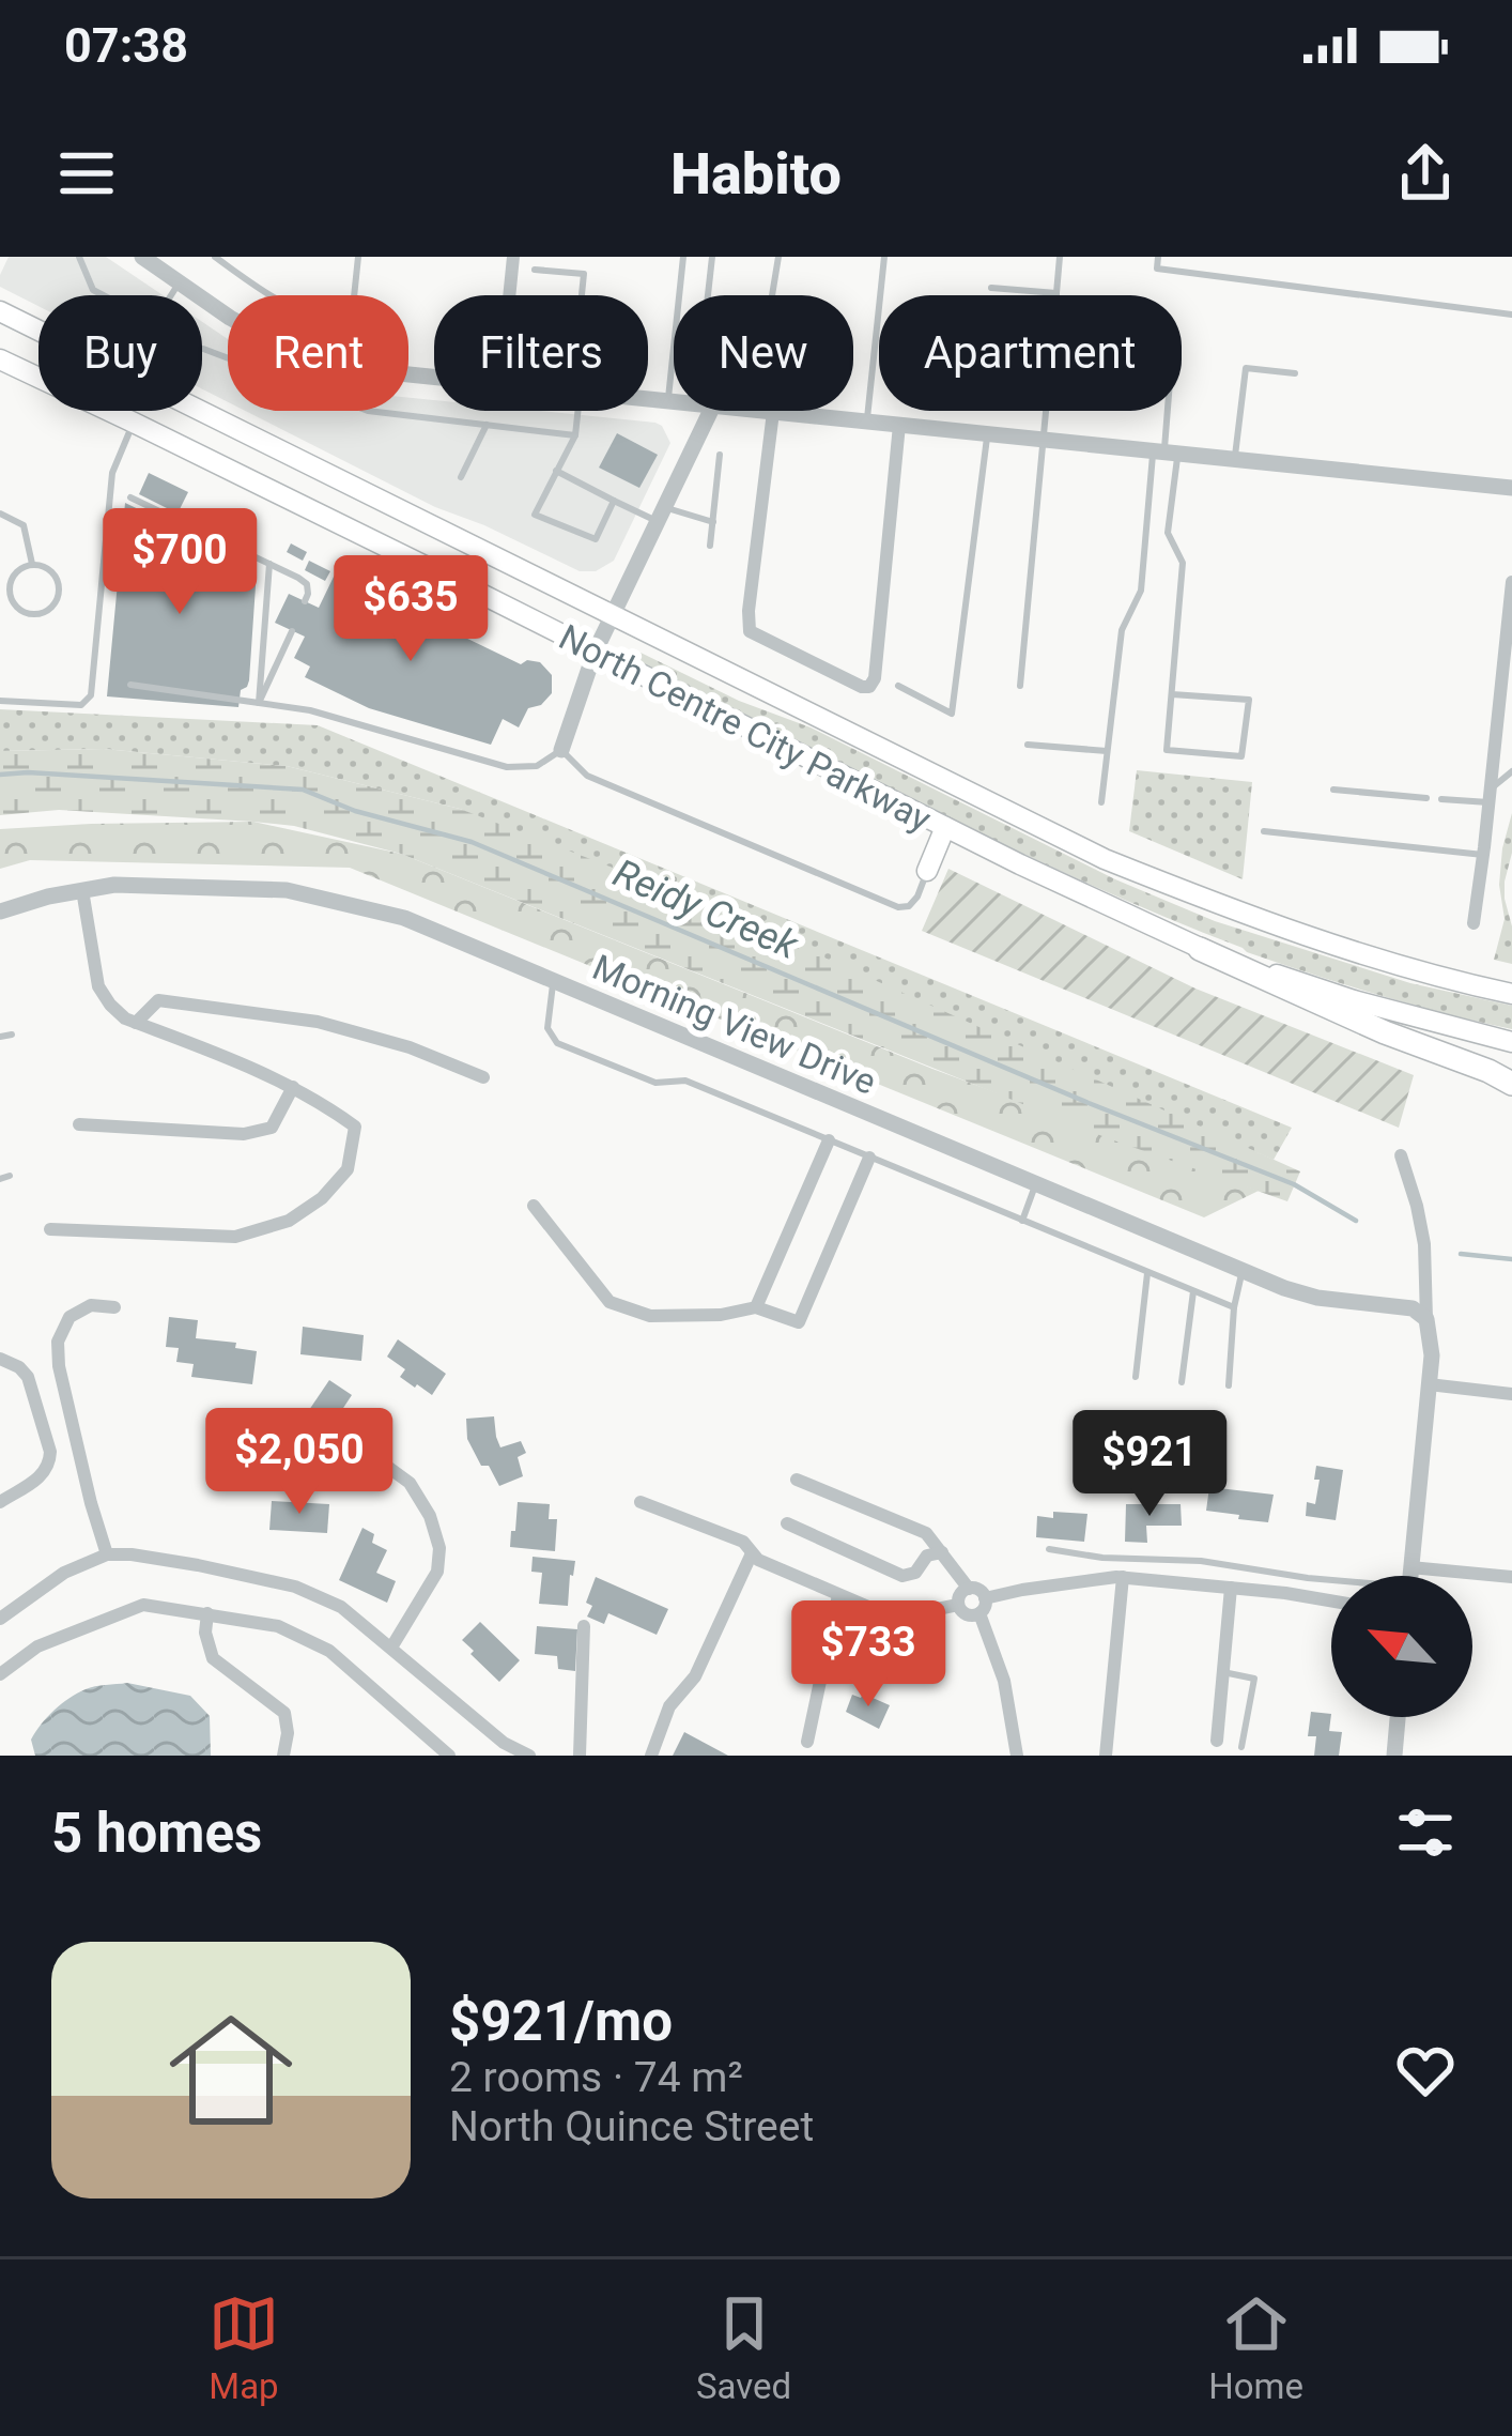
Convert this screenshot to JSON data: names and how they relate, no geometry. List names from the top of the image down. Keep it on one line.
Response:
{"streets":{"highway":["North Centre City Parkway"],"street":["Morning View Drive"]},"water":["Reidy Creek"],"north":"top left","page":{"status":"07:38","header":"Habito","chip":["Buy","Rent","Filters","New","Apartment"],"price":["$700","$635","$2,050","$921","$733"],"heading":"5 homes","list":[{"name":"$921/mo","note":"2 rooms · 74 m² · North Quince Street"}],"tabs":["Map","Saved","Home"]}}
